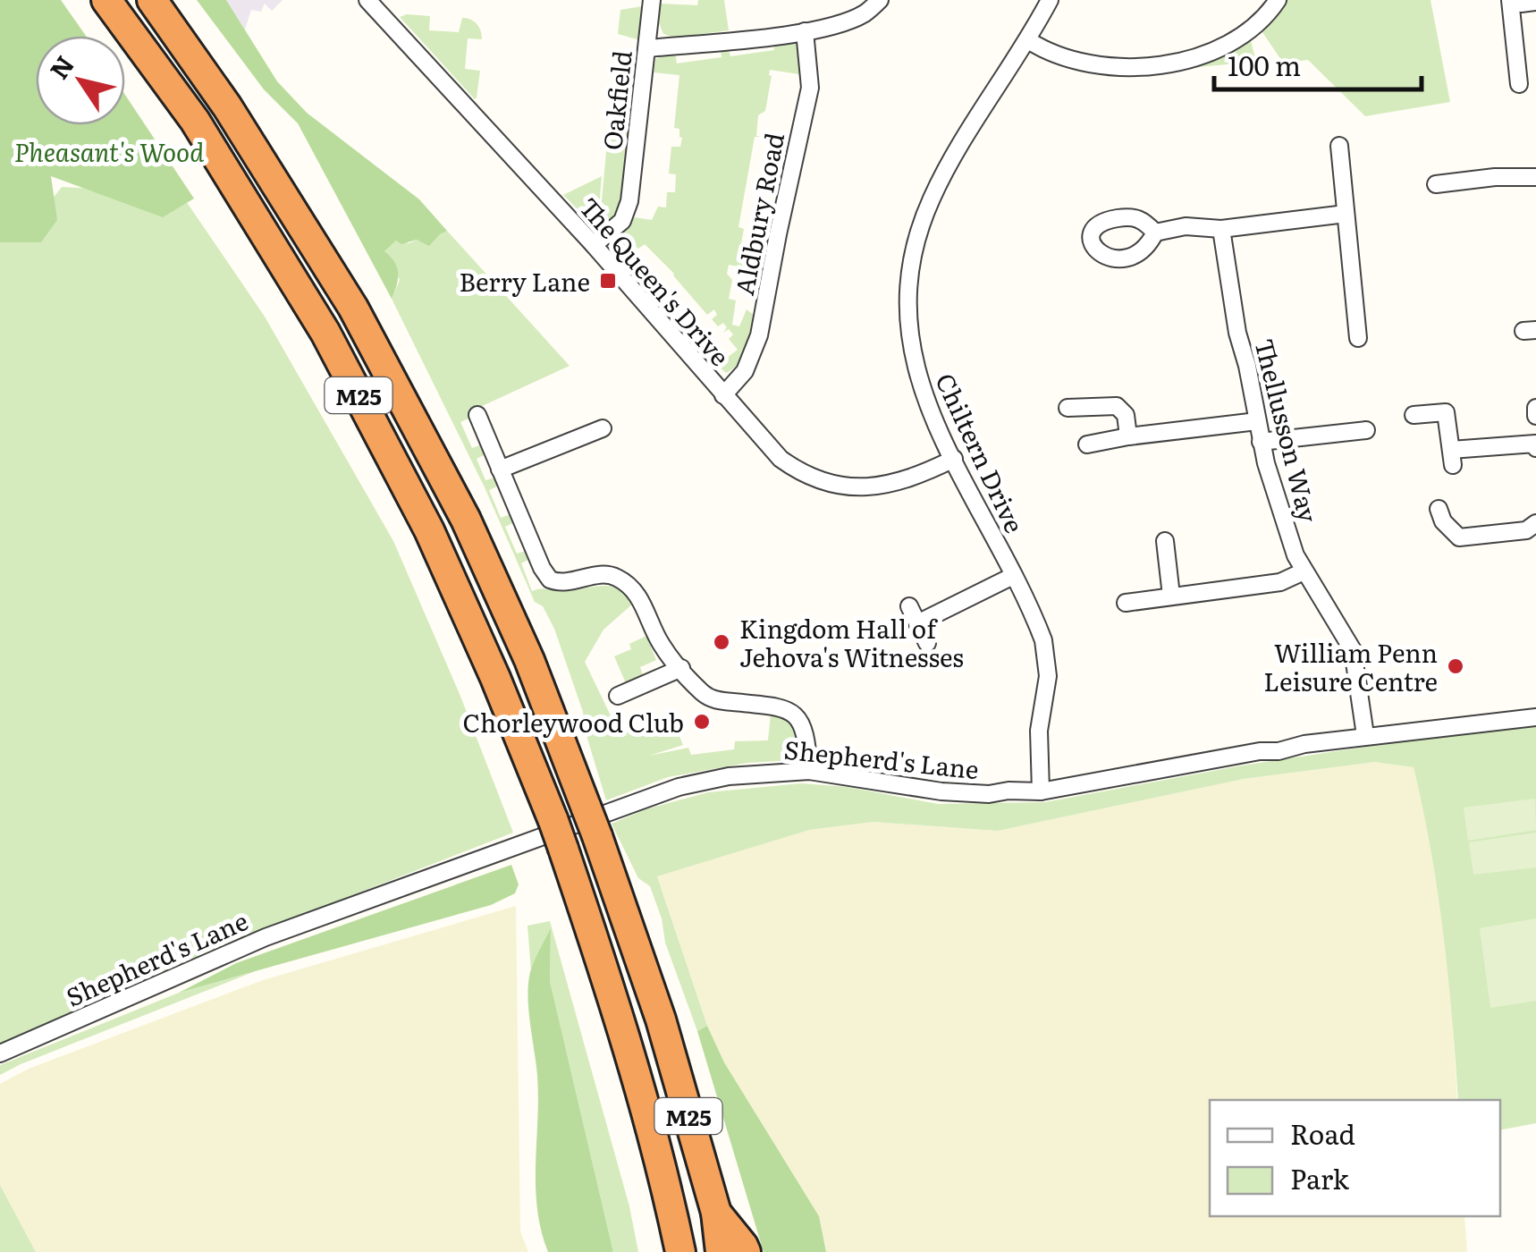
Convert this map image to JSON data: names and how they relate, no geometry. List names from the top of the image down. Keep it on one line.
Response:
{"streets":{"highway":["M25"],"street":["Oakfield","Aldbury Road","The Queen's Drive","Thellusson Way","Chiltern Drive","Shepherd's Lane"]},"crossings":[["Oakfield","The Queen's Drive"],["Aldbury Road","The Queen's Drive"],["The Queen's Drive","Chiltern Drive"],["Thellusson Way","Shepherd's Lane"],["Chiltern Drive","Shepherd's Lane"]],"parks":["Pheasant's Wood"],"places":{"transit":["Berry Lane"],"other":["Kingdom Hall of Jehova's Witnesses","William Penn Leisure Centre","Chorleywood Club"]},"legend":["Road","Park"],"scale_bar":"100 m","north":"top left"}
